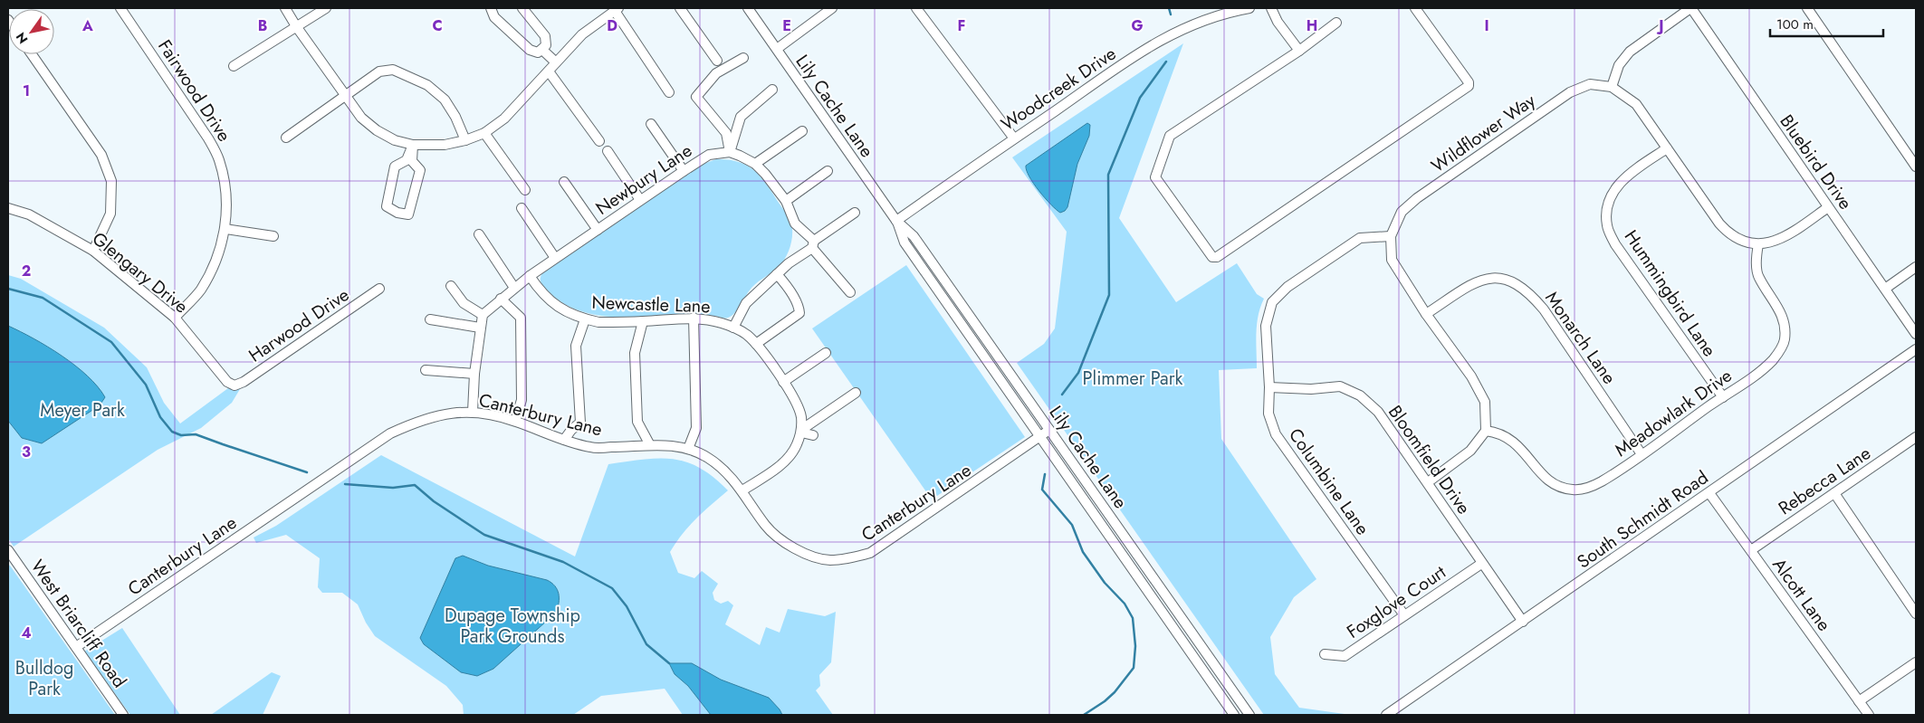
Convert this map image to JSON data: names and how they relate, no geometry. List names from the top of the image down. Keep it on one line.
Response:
{"streets":{"street":["Woodcreek Drive","Fairwood Drive","Lily Cache Lane","Wildflower Way","Bluebird Drive","Newbury Lane","Glengary Drive","Hummingbird Lane","Newcastle Lane","Harwood Drive","Monarch Lane","Meadowlark Drive","Canterbury Lane","Bloomfield Drive","Rebecca Lane","Columbine Lane","South Schmidt Road","Alcott Lane","Foxglove Court","West Briarcliff Road"]},"crossings":[["Woodcreek Drive","Lily Cache Lane"],["Fairwood Drive","Glengary Drive"],["Lily Cache Lane","Canterbury Lane"],["Wildflower Way","Monarch Lane"],["Wildflower Way","Meadowlark Drive"],["Wildflower Way","Columbine Lane"],["Newbury Lane","Newcastle Lane"],["Glengary Drive","Harwood Drive"],["Hummingbird Lane","Meadowlark Drive"],["Monarch Lane","Meadowlark Drive"],["Canterbury Lane","West Briarcliff Road"],["Bloomfield Drive","Columbine Lane"],["Bloomfield Drive","South Schmidt Road"],["Bloomfield Drive","Foxglove Court"],["Rebecca Lane","Alcott Lane"],["Columbine Lane","Foxglove Court"],["South Schmidt Road","Alcott Lane"]],"parks":["Plimmer Park","Meyer Park","Dupage Township Park Grounds","Bulldog Park"],"scale_bar":"100 m","north":"bottom left","grid":{"columns":["A","B","C","D","E","F","G","H","I","J"],"rows":["1","2","3","4"]}}
